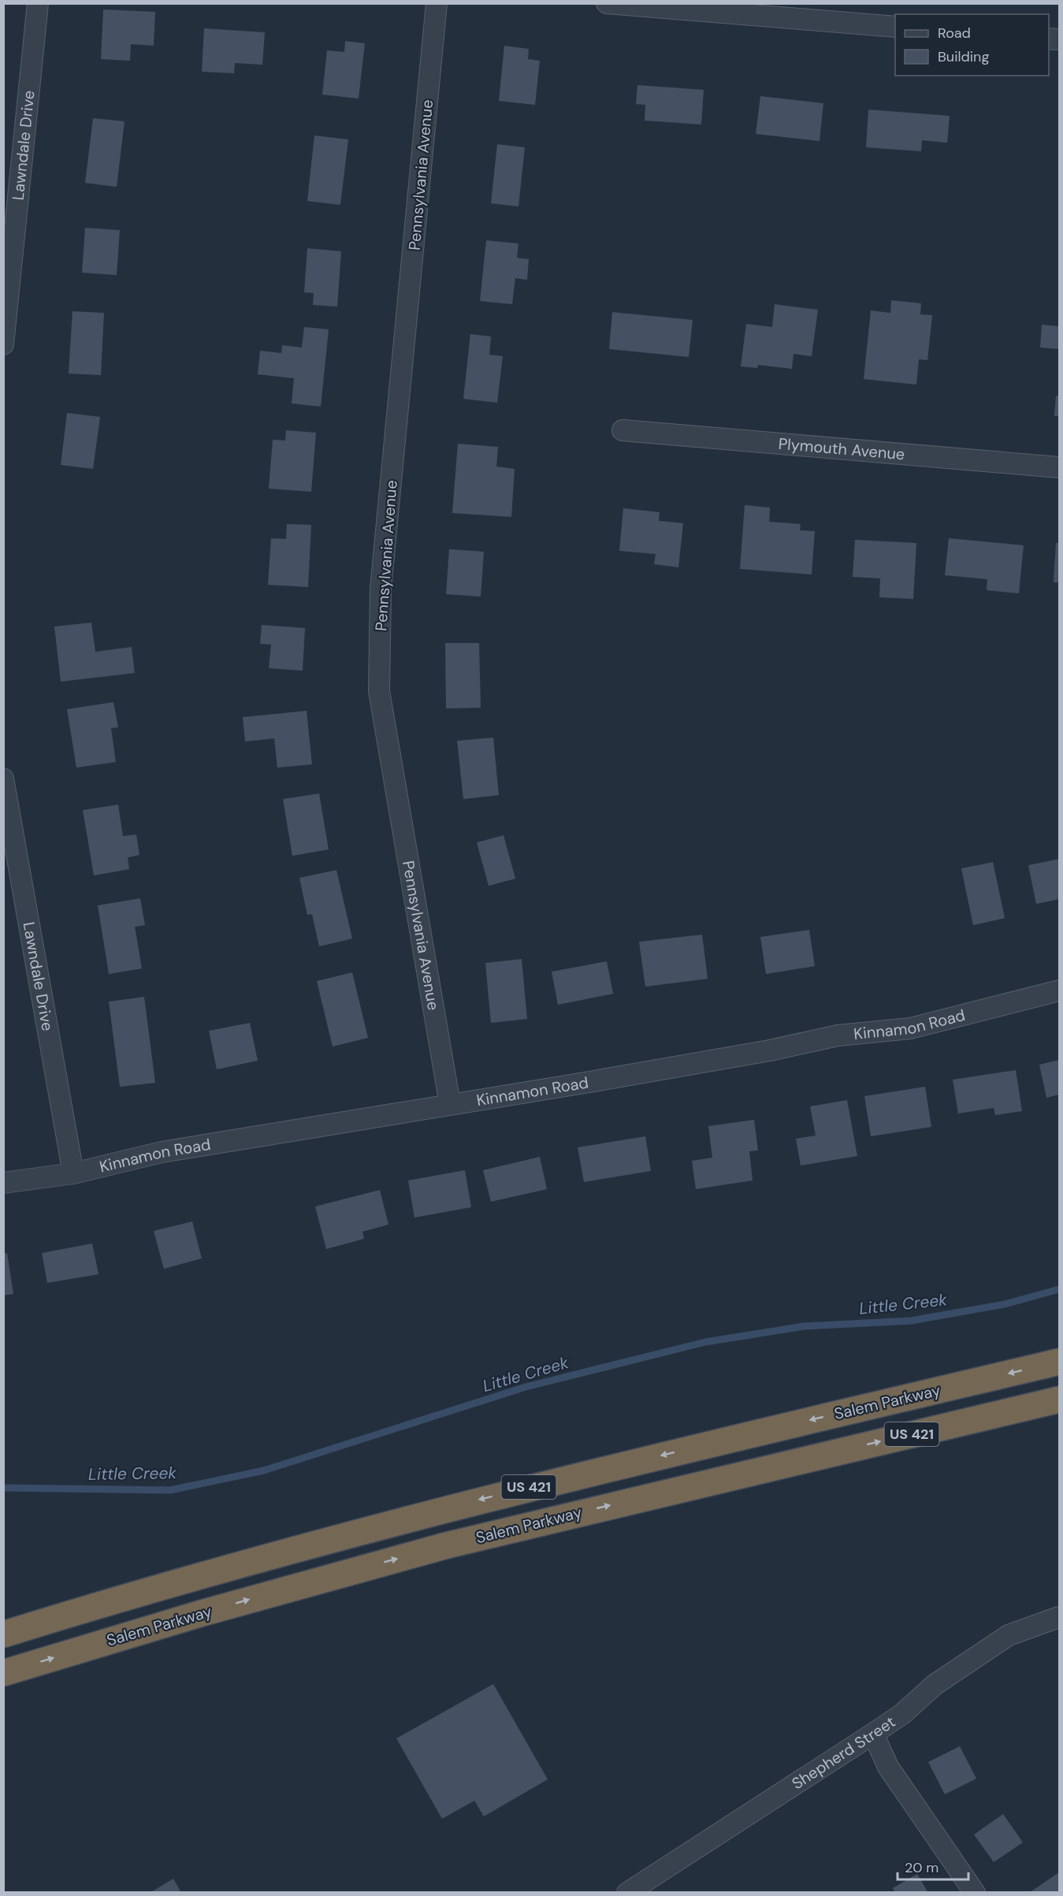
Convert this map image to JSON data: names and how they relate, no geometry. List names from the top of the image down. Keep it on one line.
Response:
{"streets":{"highway":["Salem Parkway","US 421"],"street":["Lawndale Drive","Pennsylvania Avenue","Plymouth Avenue","Kinnamon Road","Shepherd Street"]},"crossings":[["Lawndale Drive","Kinnamon Road"],["Pennsylvania Avenue","Kinnamon Road"]],"water":["Little Creek"],"legend":["Road","Building"],"scale_bar":"20 m"}
